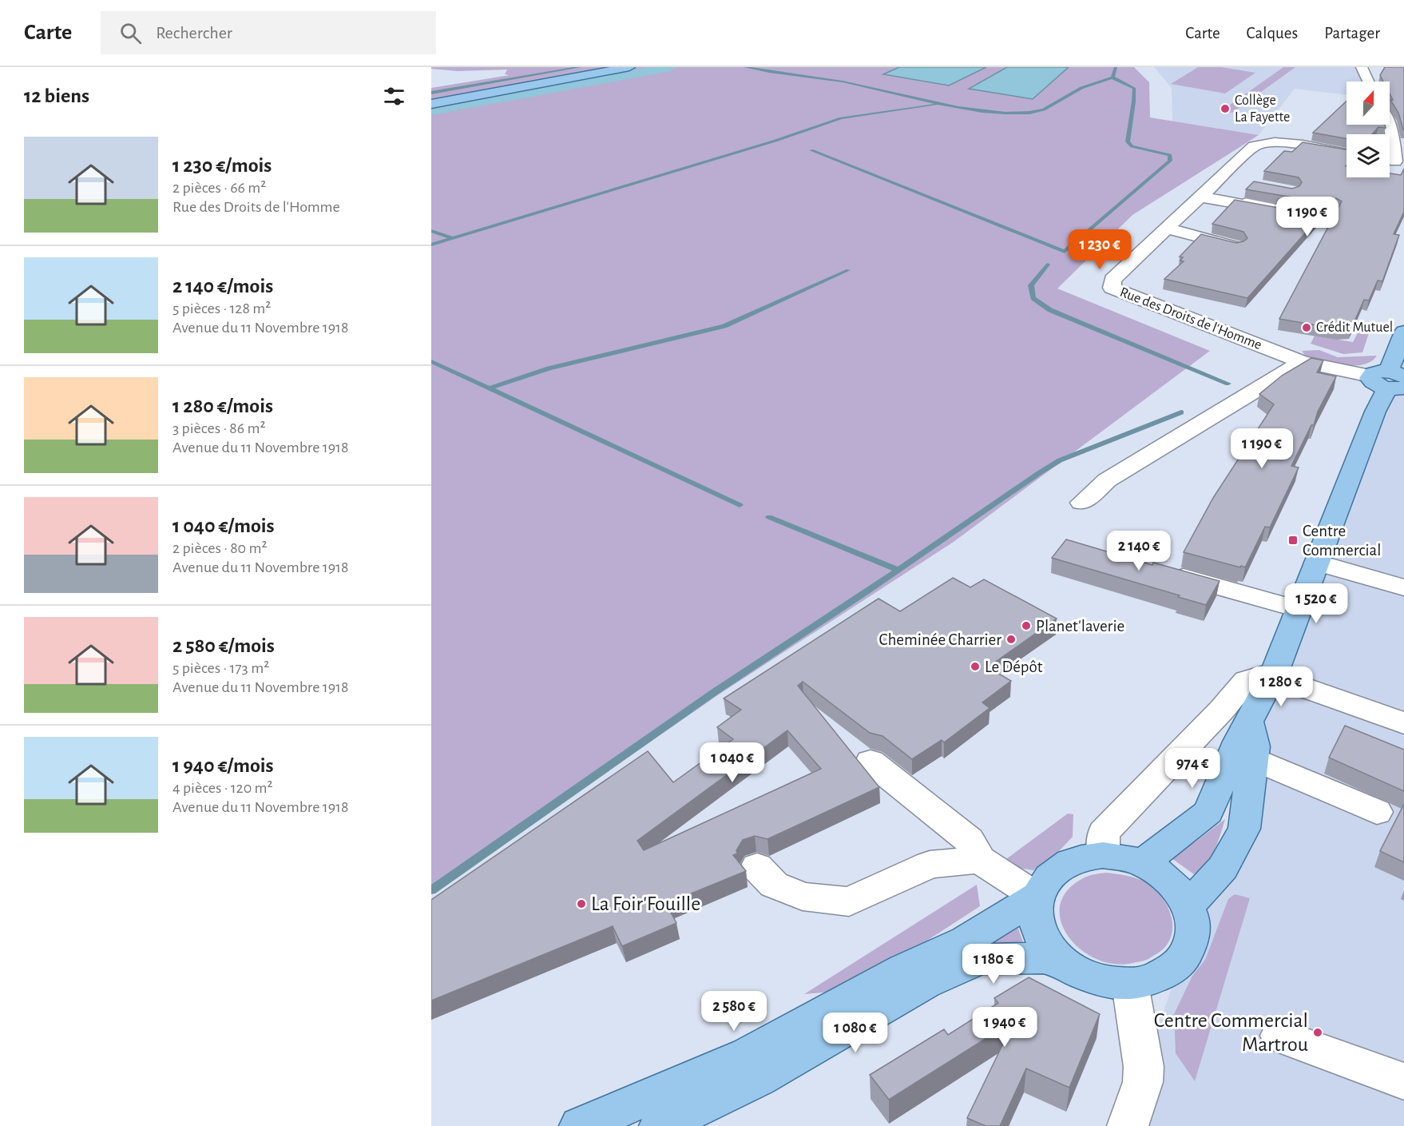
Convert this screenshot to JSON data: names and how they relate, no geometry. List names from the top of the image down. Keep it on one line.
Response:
{"streets":{"street":["Rue des Droits de l'Homme"]},"places":{"other":["Collège La Fayette","Crédit Mutuel","Planet'laverie","Cheminée Charrier","Le Dépôt","La Foir'Fouille","Centre Commercial Martrou"],"transit":["Centre Commercial"]},"north":"top","page":{"header":"Carte","search":"Rechercher","nav":["Carte","Calques","Partager"],"heading":"12 biens","list":[{"name":"1 230 €/mois","note":"2 pièces · 66 m² · Rue des Droits de l'Homme"},{"name":"2 140 €/mois","note":"5 pièces · 128 m² · Avenue du 11 Novembre 1918"},{"name":"1 280 €/mois","note":"3 pièces · 86 m² · Avenue du 11 Novembre 1918"},{"name":"1 040 €/mois","note":"2 pièces · 80 m² · Avenue du 11 Novembre 1918"},{"name":"2 580 €/mois","note":"5 pièces · 173 m² · Avenue du 11 Novembre 1918"},{"name":"1 940 €/mois","note":"4 pièces · 120 m² · Avenue du 11 Novembre 1918"}],"price":["1 190 €","1 230 €","1 190 €","2 140 €","1 520 €","1 280 €","1 040 €","974 €","1 180 €","2 580 €","1 940 €","1 080 €"]}}
